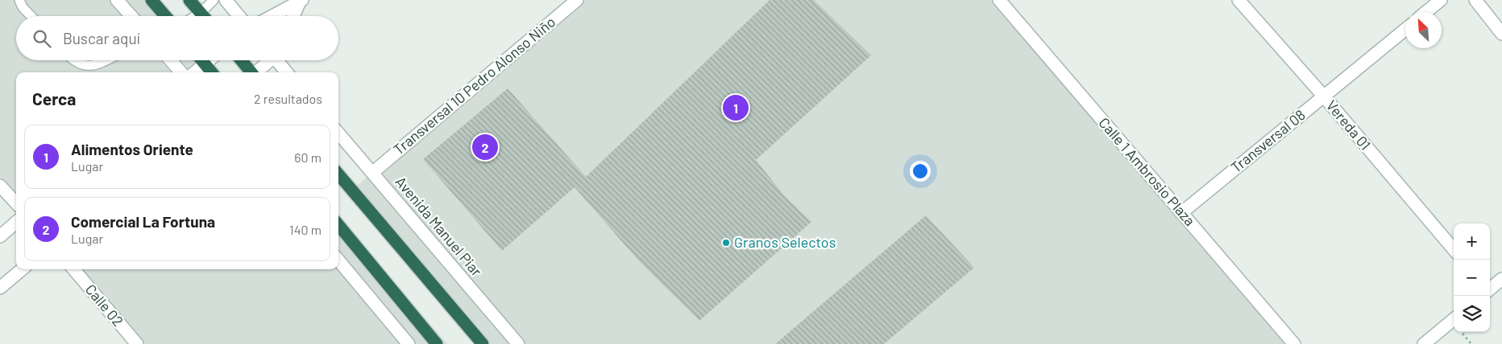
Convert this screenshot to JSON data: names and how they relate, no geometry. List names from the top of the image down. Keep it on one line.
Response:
{"streets":{"street":["Transversal 10 Pedro Alonso Niño","Vereda 01","Transversal 08","Calle 1 Ambrosio Plaza","Avenida Manuel Piar","Calle 02"]},"crossings":[["Transversal 10 Pedro Alonso Niño","Avenida Manuel Piar"],["Vereda 01","Transversal 08"],["Transversal 08","Calle 1 Ambrosio Plaza"]],"places":["Granos Selectos"],"north":"top left","page":{"search":"Buscar aquí","heading":["Cerca","2 resultados"],"pins":["1","2"],"list":[{"mark":"1","name":"Alimentos Oriente","note":"Lugar","value":"60 m"},{"mark":"2","name":"Comercial La Fortuna","note":"Lugar","value":"140 m"}],"map_buttons":["+","−"]}}
